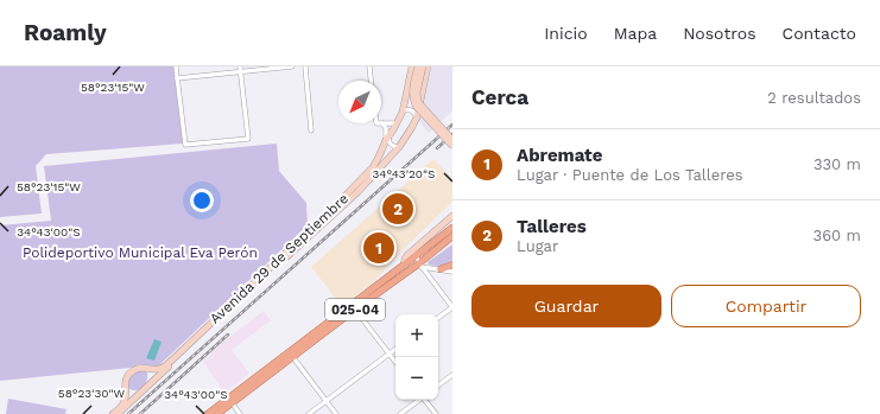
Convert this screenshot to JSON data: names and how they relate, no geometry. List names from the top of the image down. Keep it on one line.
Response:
{"streets":{"main road":["025-04"],"street":["Avenida 29 de Septiembre"]},"parks":["Polideportivo Municipal Eva Perón"],"north":"bottom left","page":{"header":"Roamly","nav":["Inicio","Mapa","Nosotros","Contacto"],"heading":["Cerca","2 resultados"],"list":[{"mark":"1","name":"Abremate","note":"Lugar · Puente de Los Talleres","value":"330 m"},{"mark":"2","name":"Talleres","note":"Lugar","value":"360 m"}],"pins":["2","1"],"buttons":["Guardar","Compartir"],"map_buttons":["+","−"]},"coordinates":["58°23'15\"W","34°43'20\"S","34°43'00\"S","58°23'30\"W"]}
